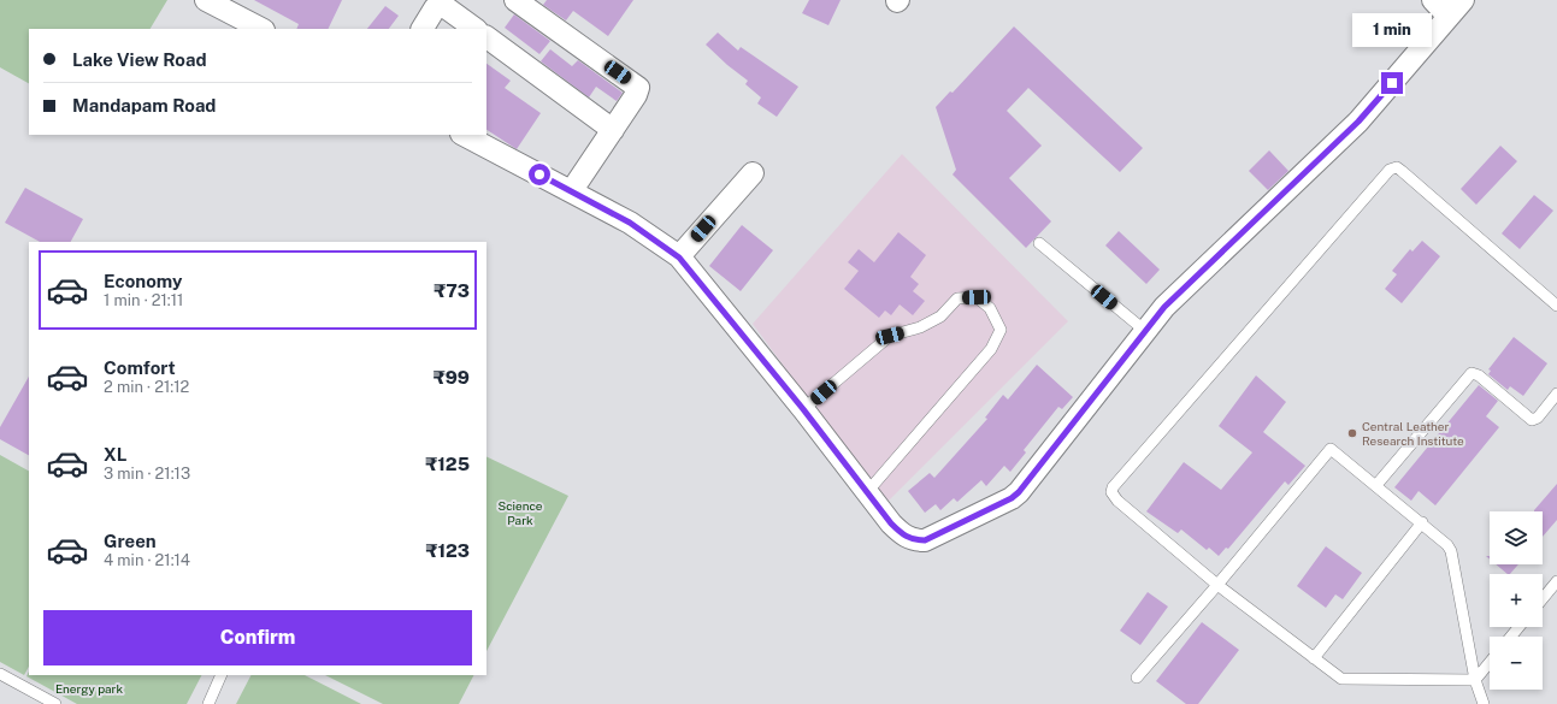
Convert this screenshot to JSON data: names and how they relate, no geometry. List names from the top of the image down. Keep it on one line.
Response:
{"parks":["Science Park","Energy park"],"places":["Central Leather Research Institute"],"page":{"bubble":"1 min","banner":["Lake View Road","Mandapam Road"],"list":[{"name":"Economy","note":"1 min · 21:11","value":"₹73"},{"name":"Comfort","note":"2 min · 21:12","value":"₹99"},{"name":"XL","note":"3 min · 21:13","value":"₹125"},{"name":"Green","note":"4 min · 21:14","value":"₹123"}],"map_buttons":["+","−"],"buttons":"Confirm"}}
